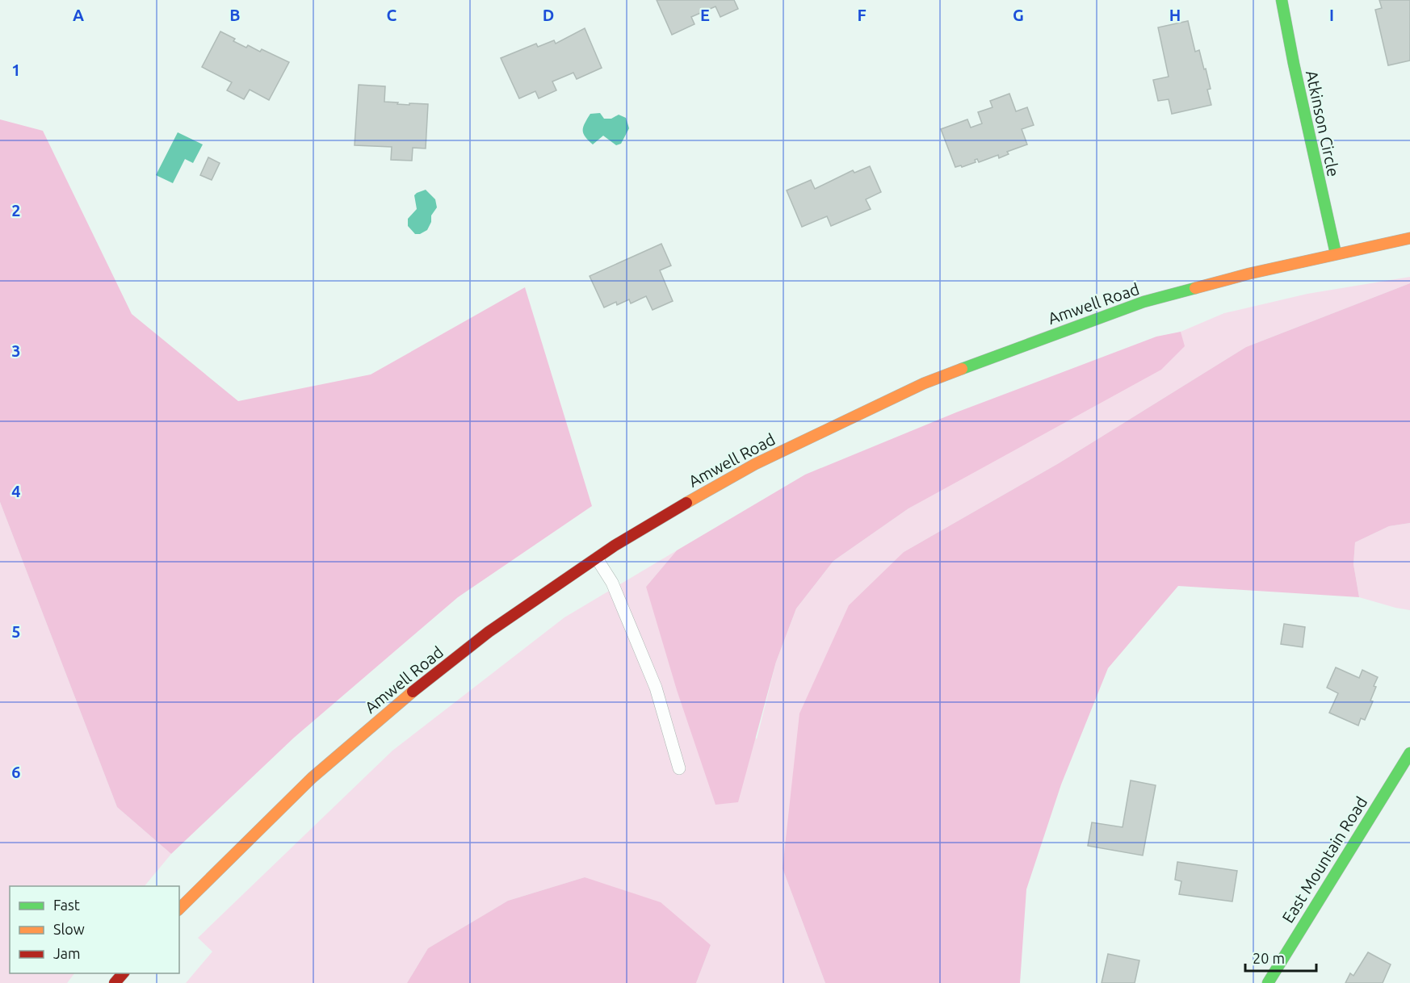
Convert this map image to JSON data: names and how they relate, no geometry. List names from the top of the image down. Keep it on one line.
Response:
{"streets":{"main road":["Atkinson Circle","Amwell Road","East Mountain Road"]},"crossings":[["Atkinson Circle","Amwell Road"]],"legend":["Fast","Slow","Jam"],"scale_bar":"20 m","grid":{"columns":["A","B","C","D","E","F","G","H","I"],"rows":["1","2","3","4","5","6"]}}
